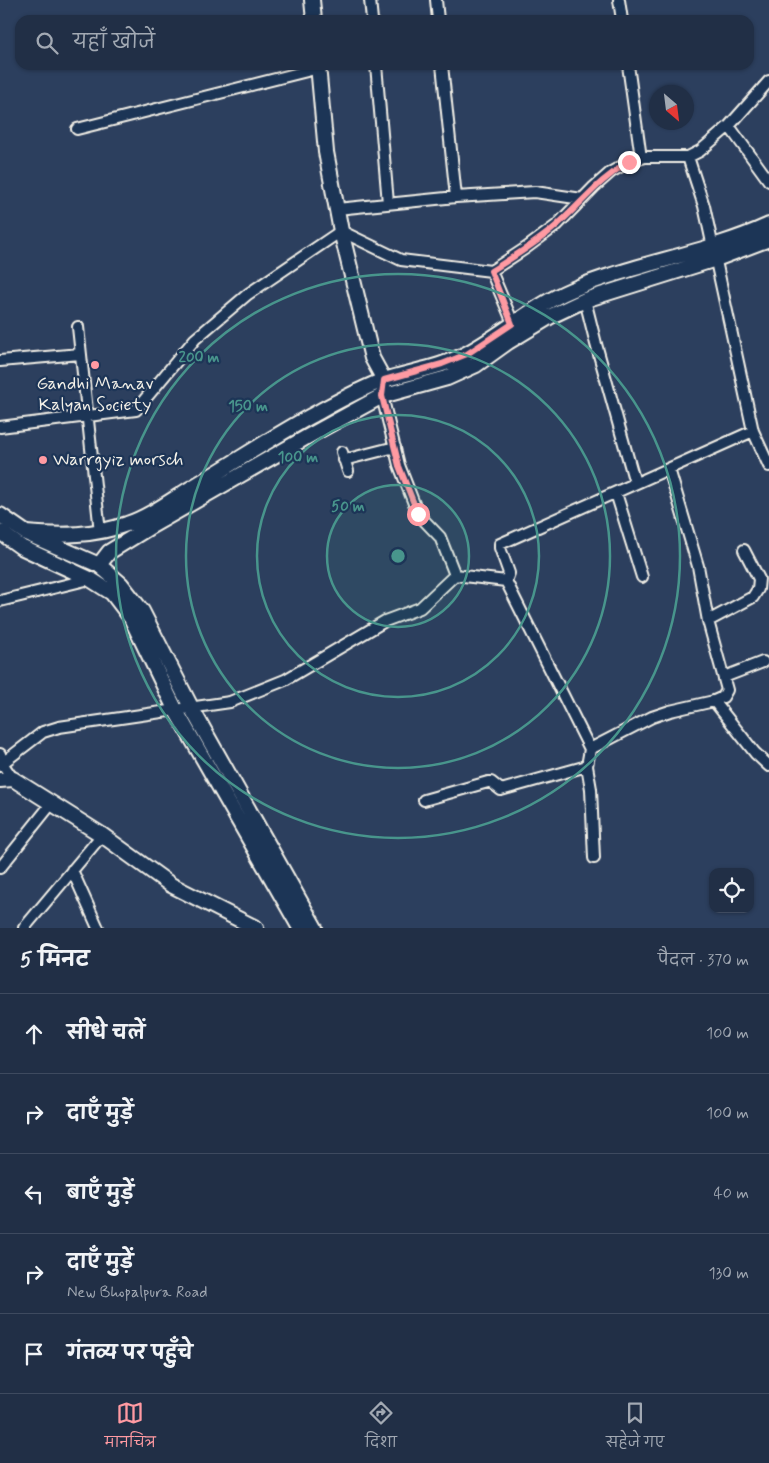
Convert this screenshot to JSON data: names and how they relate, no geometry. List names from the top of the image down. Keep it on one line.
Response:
{"places":["Gandhi Manav Kalyan Society","Warrgyiz morsch"],"north":"bottom right","page":{"search":"यहाँ खोजें","heading":["5 मिनट","पैदल · 370 m"],"list":[["सीधे चलें","100 m"],["दाएँ मुड़ें","100 m"],["बाएँ मुड़ें","40 m"],["दाएँ मुड़ें","New Bhopalpura Road","130 m"],"गंतव्य पर पहुँचे"],"nav":["मानचित्र","दिशा","सहेजे गए"]},"rings":["200 m","150 m","100 m","50 m"]}
